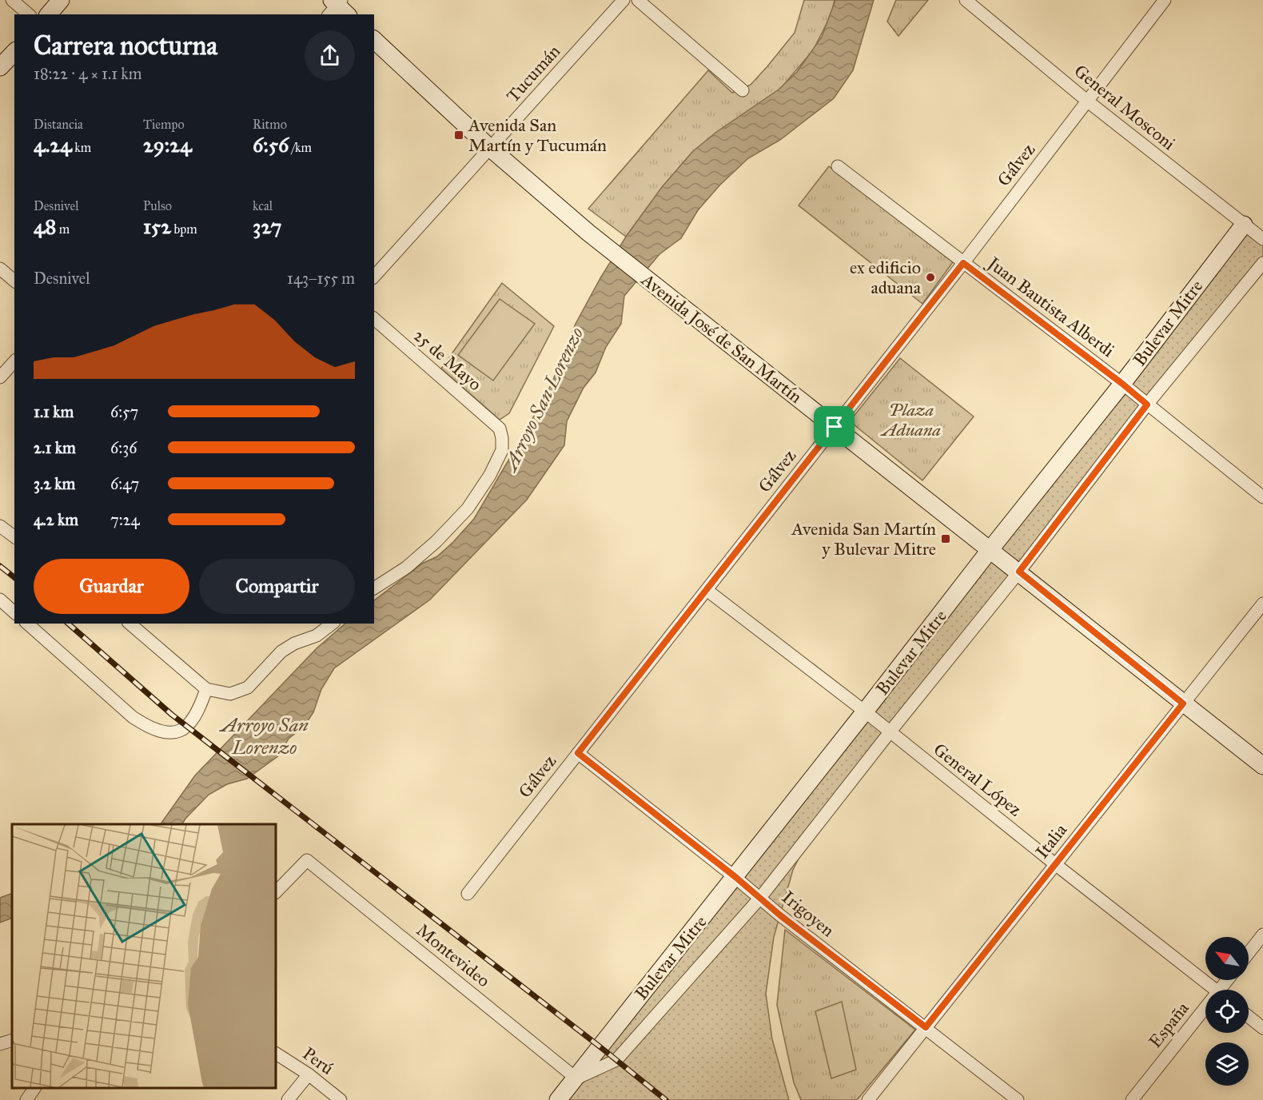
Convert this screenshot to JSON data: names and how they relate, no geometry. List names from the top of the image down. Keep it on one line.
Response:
{"streets":{"main road":["Bulevar Mitre","Avenida José de San Martín"],"street":["Tucumán","General Mosconi","Gálvez","Juan Bautista Alberdi","25 de Mayo","General López","Italia","Irigoyen","Montevideo","España","Perú"]},"crossings":[["Tucumán","Avenida José de San Martín"],["General Mosconi","Gálvez"],["General Mosconi","Bulevar Mitre"],["Gálvez","Juan Bautista Alberdi"],["Gálvez","Avenida José de San Martín"],["Gálvez","General López"],["Gálvez","Irigoyen"],["Juan Bautista Alberdi","Bulevar Mitre"],["Bulevar Mitre","Avenida José de San Martín"],["Bulevar Mitre","General López"],["Bulevar Mitre","Irigoyen"],["Bulevar Mitre","Montevideo"],["Avenida José de San Martín","Italia"],["General López","Italia"],["Italia","Irigoyen"]],"water":["Arroyo San Lorenzo"],"parks":["Plaza Aduana"],"places":{"transit":["Avenida San Martín y Tucumán","Avenida San Martín y Bulevar Mitre"],"other":["ex edificio aduana"]},"north":"top left","page":{"heading":["Carrera nocturna","18:22 · 4 × 1.1 km"],"stats":[["Distancia","4.24 km"],["Tiempo","29:24"],["Ritmo","6:56 /km"],["Desnivel","48 m"],["Pulso","152 bpm"],["kcal","327"]],"chart":["Desnivel","143–155 m"],"list":[{"name":"1.1 km","note":"6:57"},{"name":"2.1 km","note":"6:36"},{"name":"3.2 km","note":"6:47"},{"name":"4.2 km","note":"7:24"}],"buttons":["Guardar","Compartir"]}}
